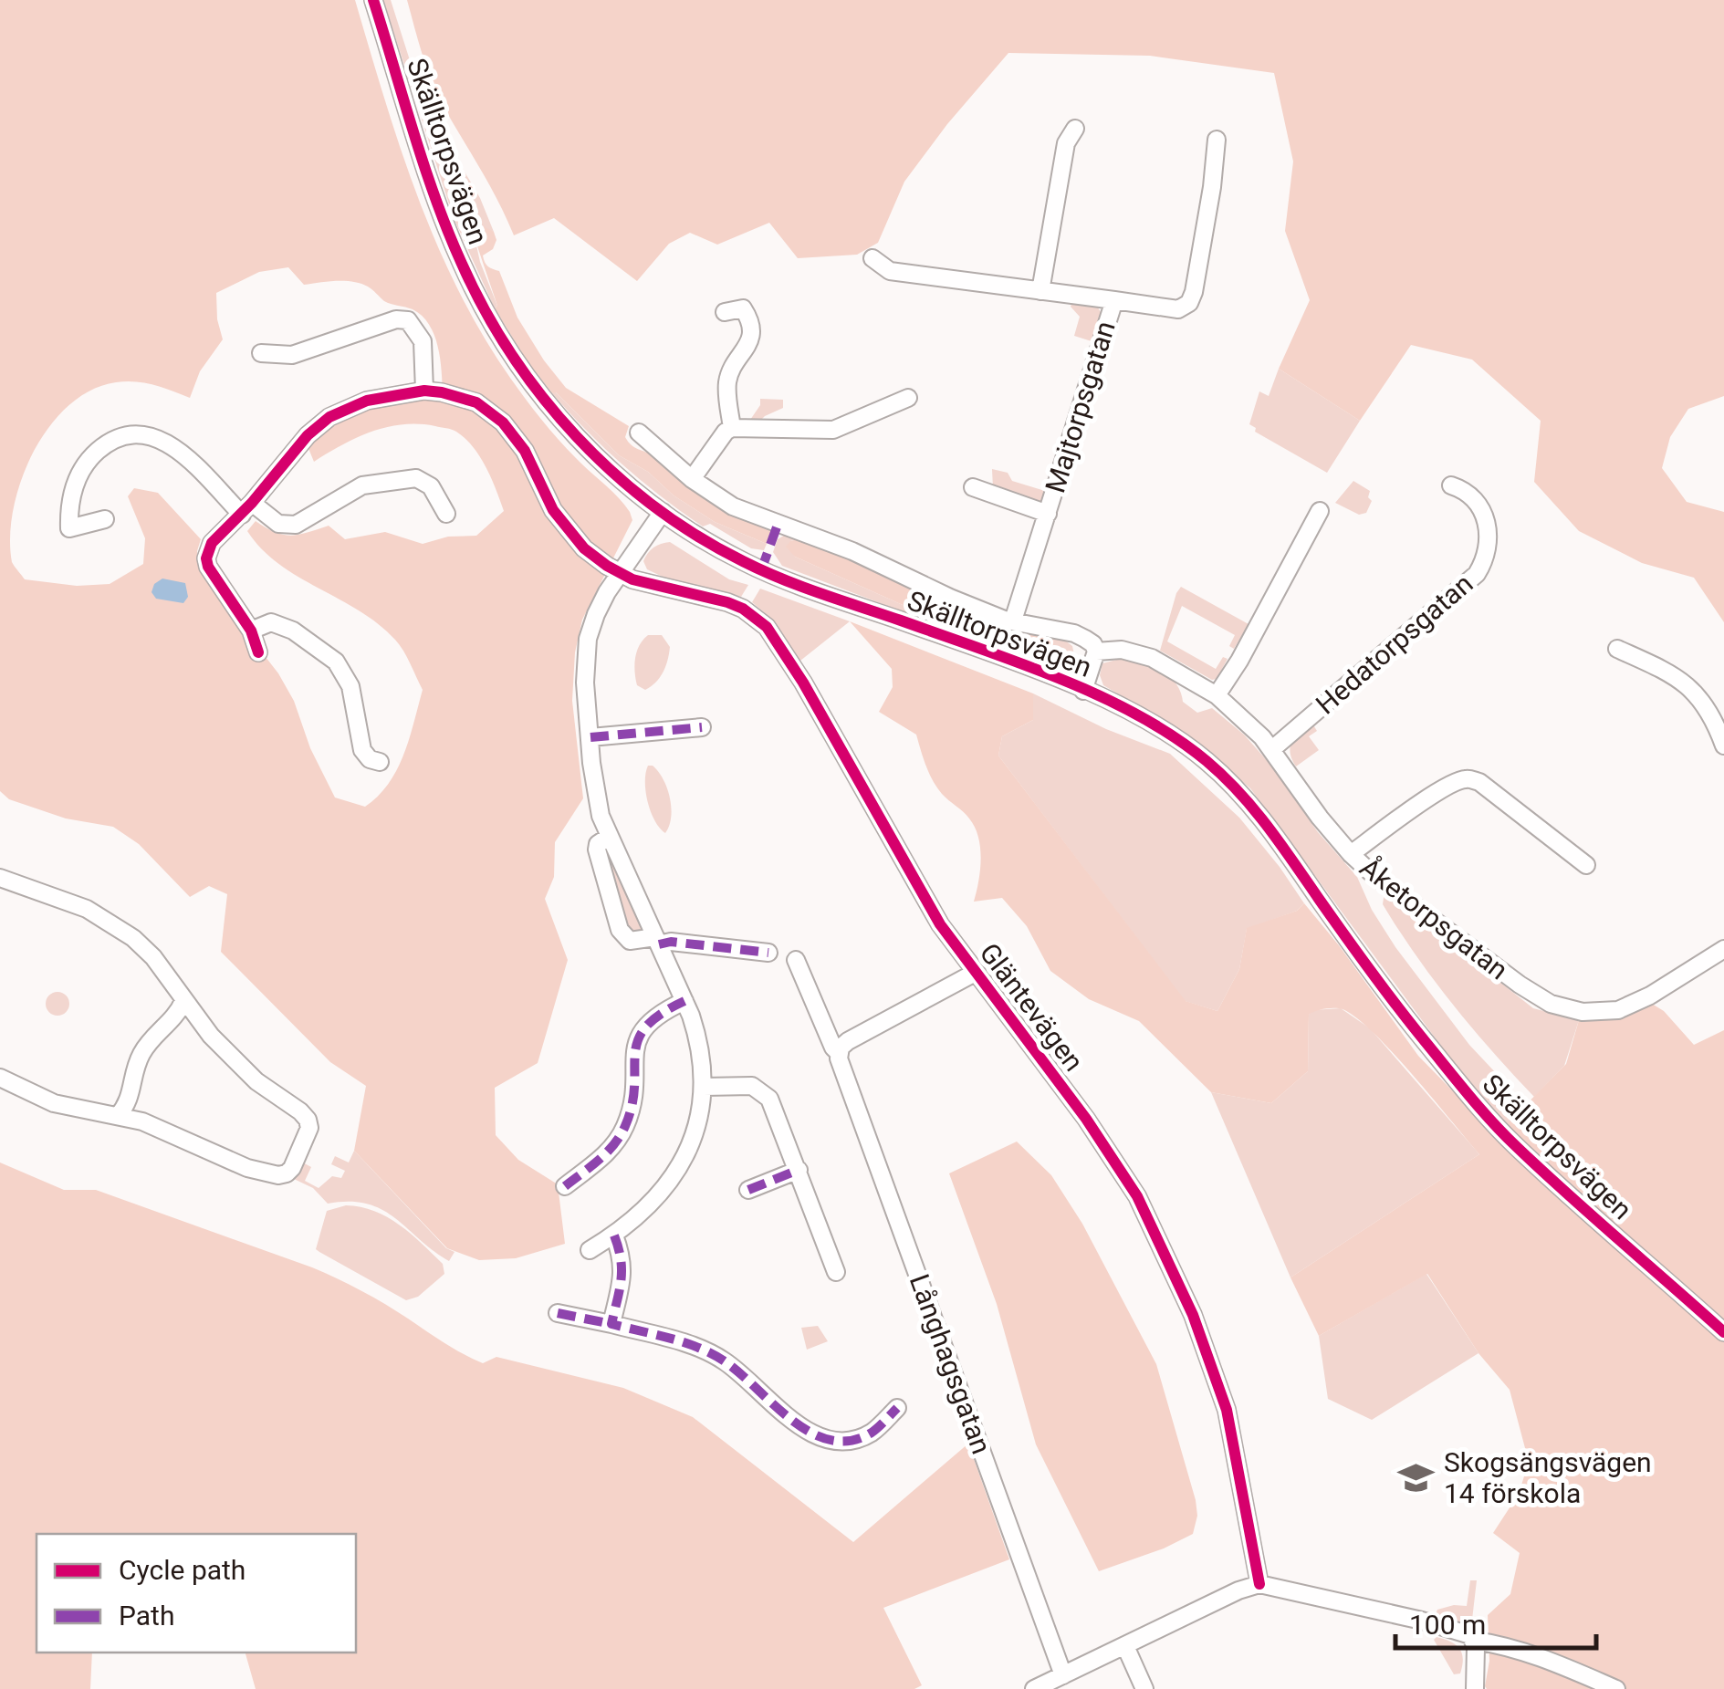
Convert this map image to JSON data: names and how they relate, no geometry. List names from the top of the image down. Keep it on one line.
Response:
{"streets":{"street":["Skälltorpsvägen","Majtorpsgatan","Hedatorpsgatan","Åketorpsgatan","Gläntevägen","Långhagsgatan"]},"crossings":[["Majtorpsgatan","Åketorpsgatan"],["Hedatorpsgatan","Åketorpsgatan"]],"places":{"school or university":["Skogsängsvägen 14 förskola"]},"legend":["Cycle path","Path"],"scale_bar":"100 m"}
